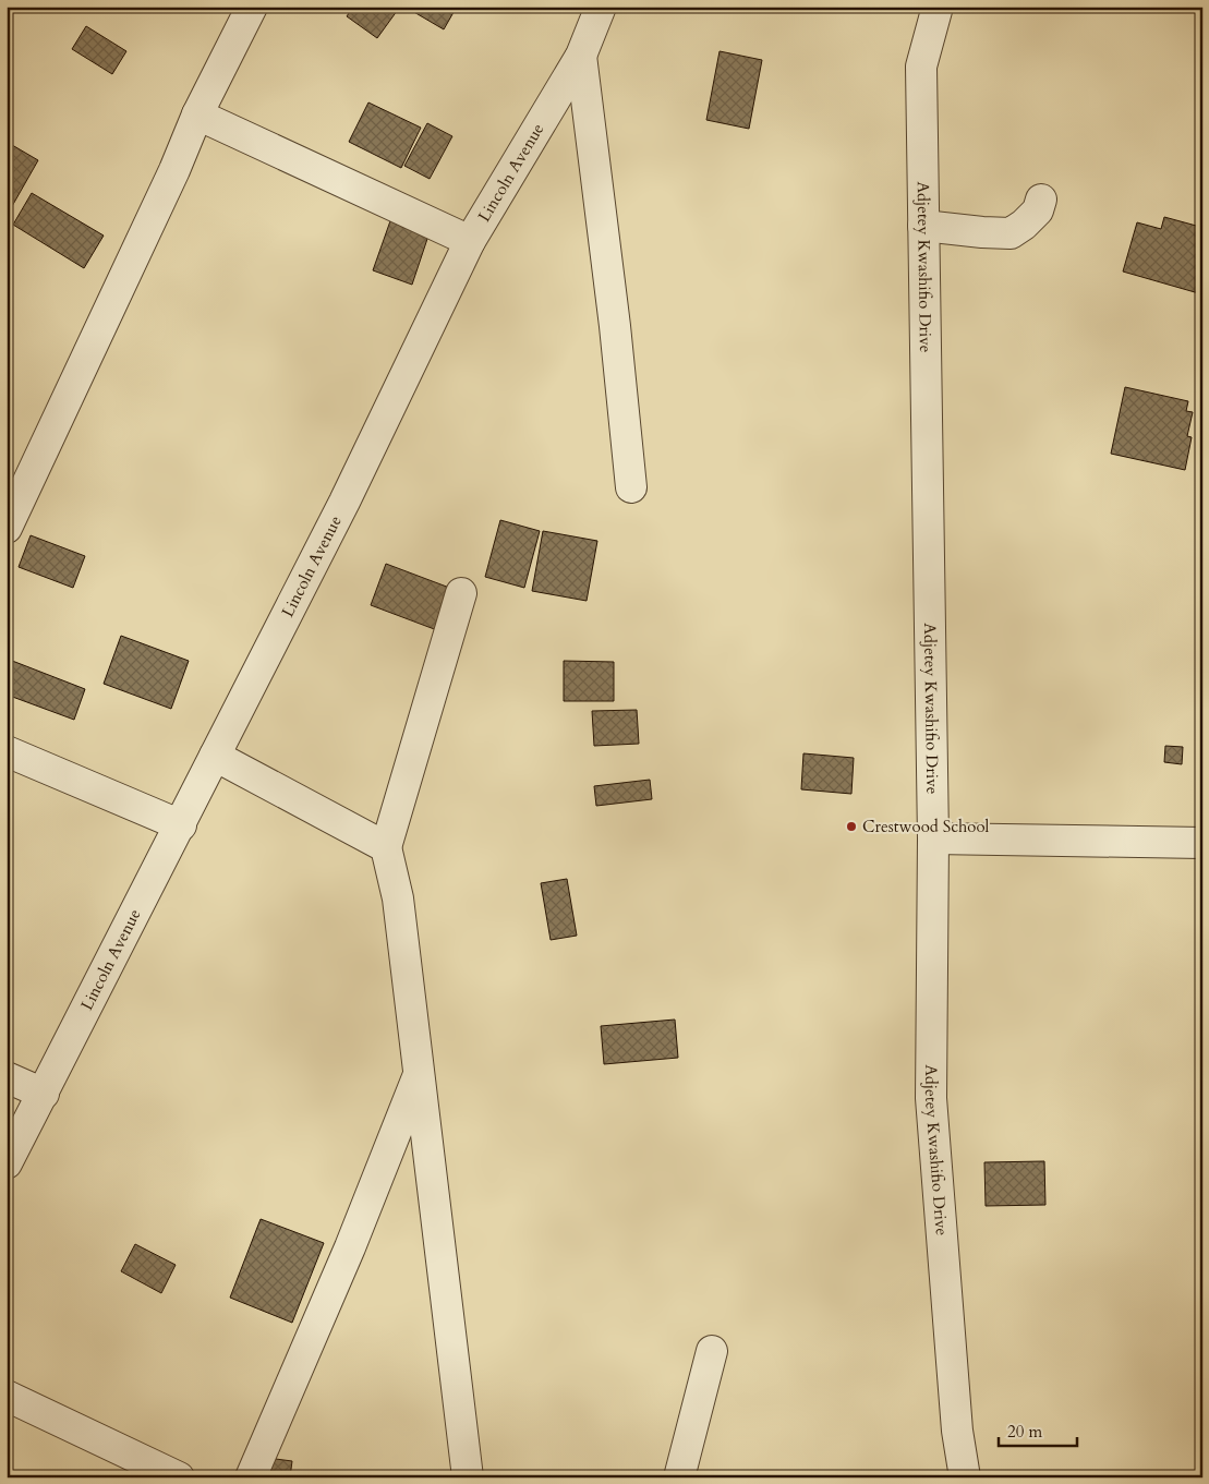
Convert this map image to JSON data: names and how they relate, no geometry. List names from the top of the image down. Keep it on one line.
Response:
{"streets":{"street":["Lincoln Avenue","Adjetey Kwashifio Drive"]},"places":["Crestwood School"],"scale_bar":"20 m"}
